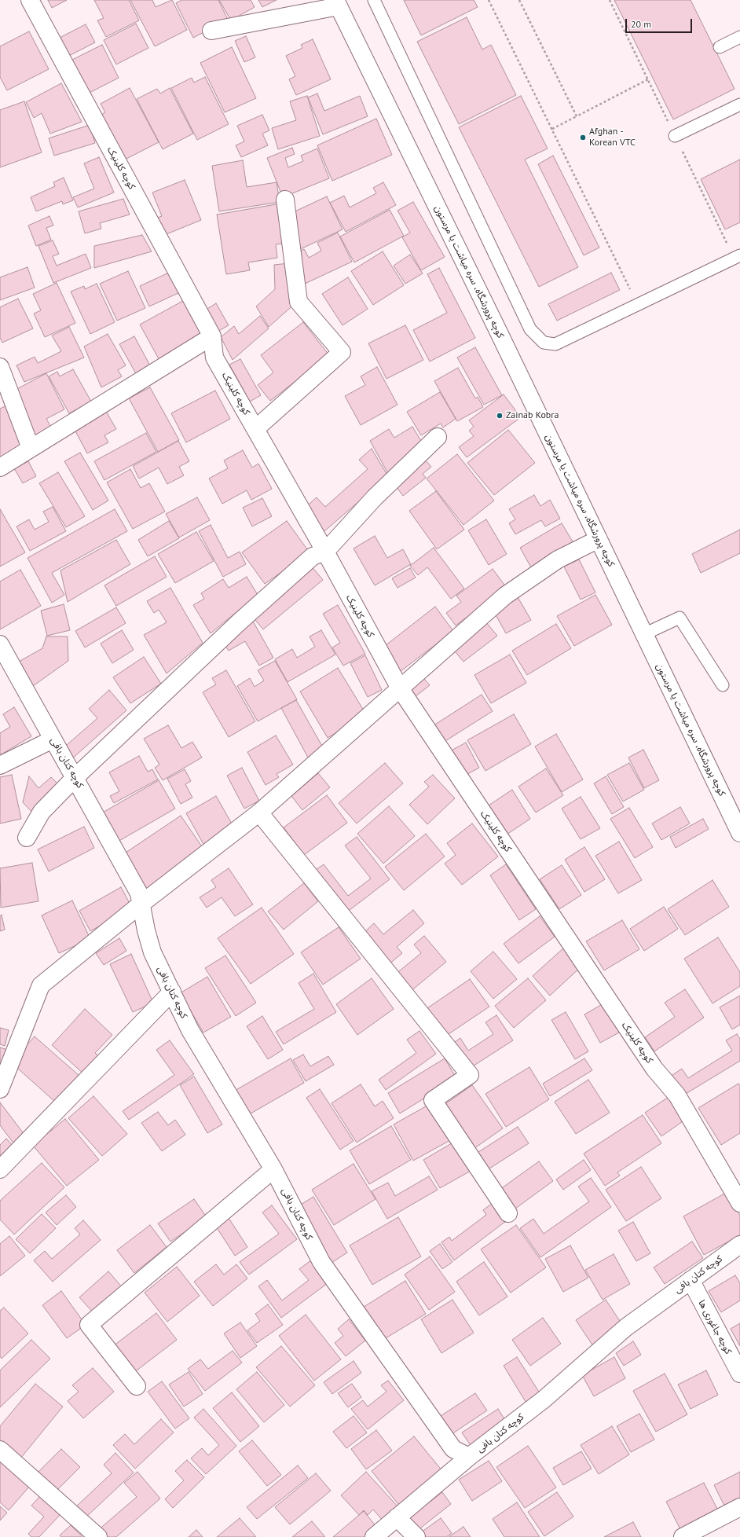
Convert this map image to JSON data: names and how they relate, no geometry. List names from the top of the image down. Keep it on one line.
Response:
{"streets":{"street":["کوچه کلینیک","کوچه پرورشگاه، سره میاشت یا مرستون","کوچه کتان بافی","کوچه جاغوری ها"]},"crossings":[["کوچه کتان بافی","کوچه جاغوری ها"]],"places":["Afghan - Korean VTC","Zainab Kobra"],"scale_bar":"20 m"}
